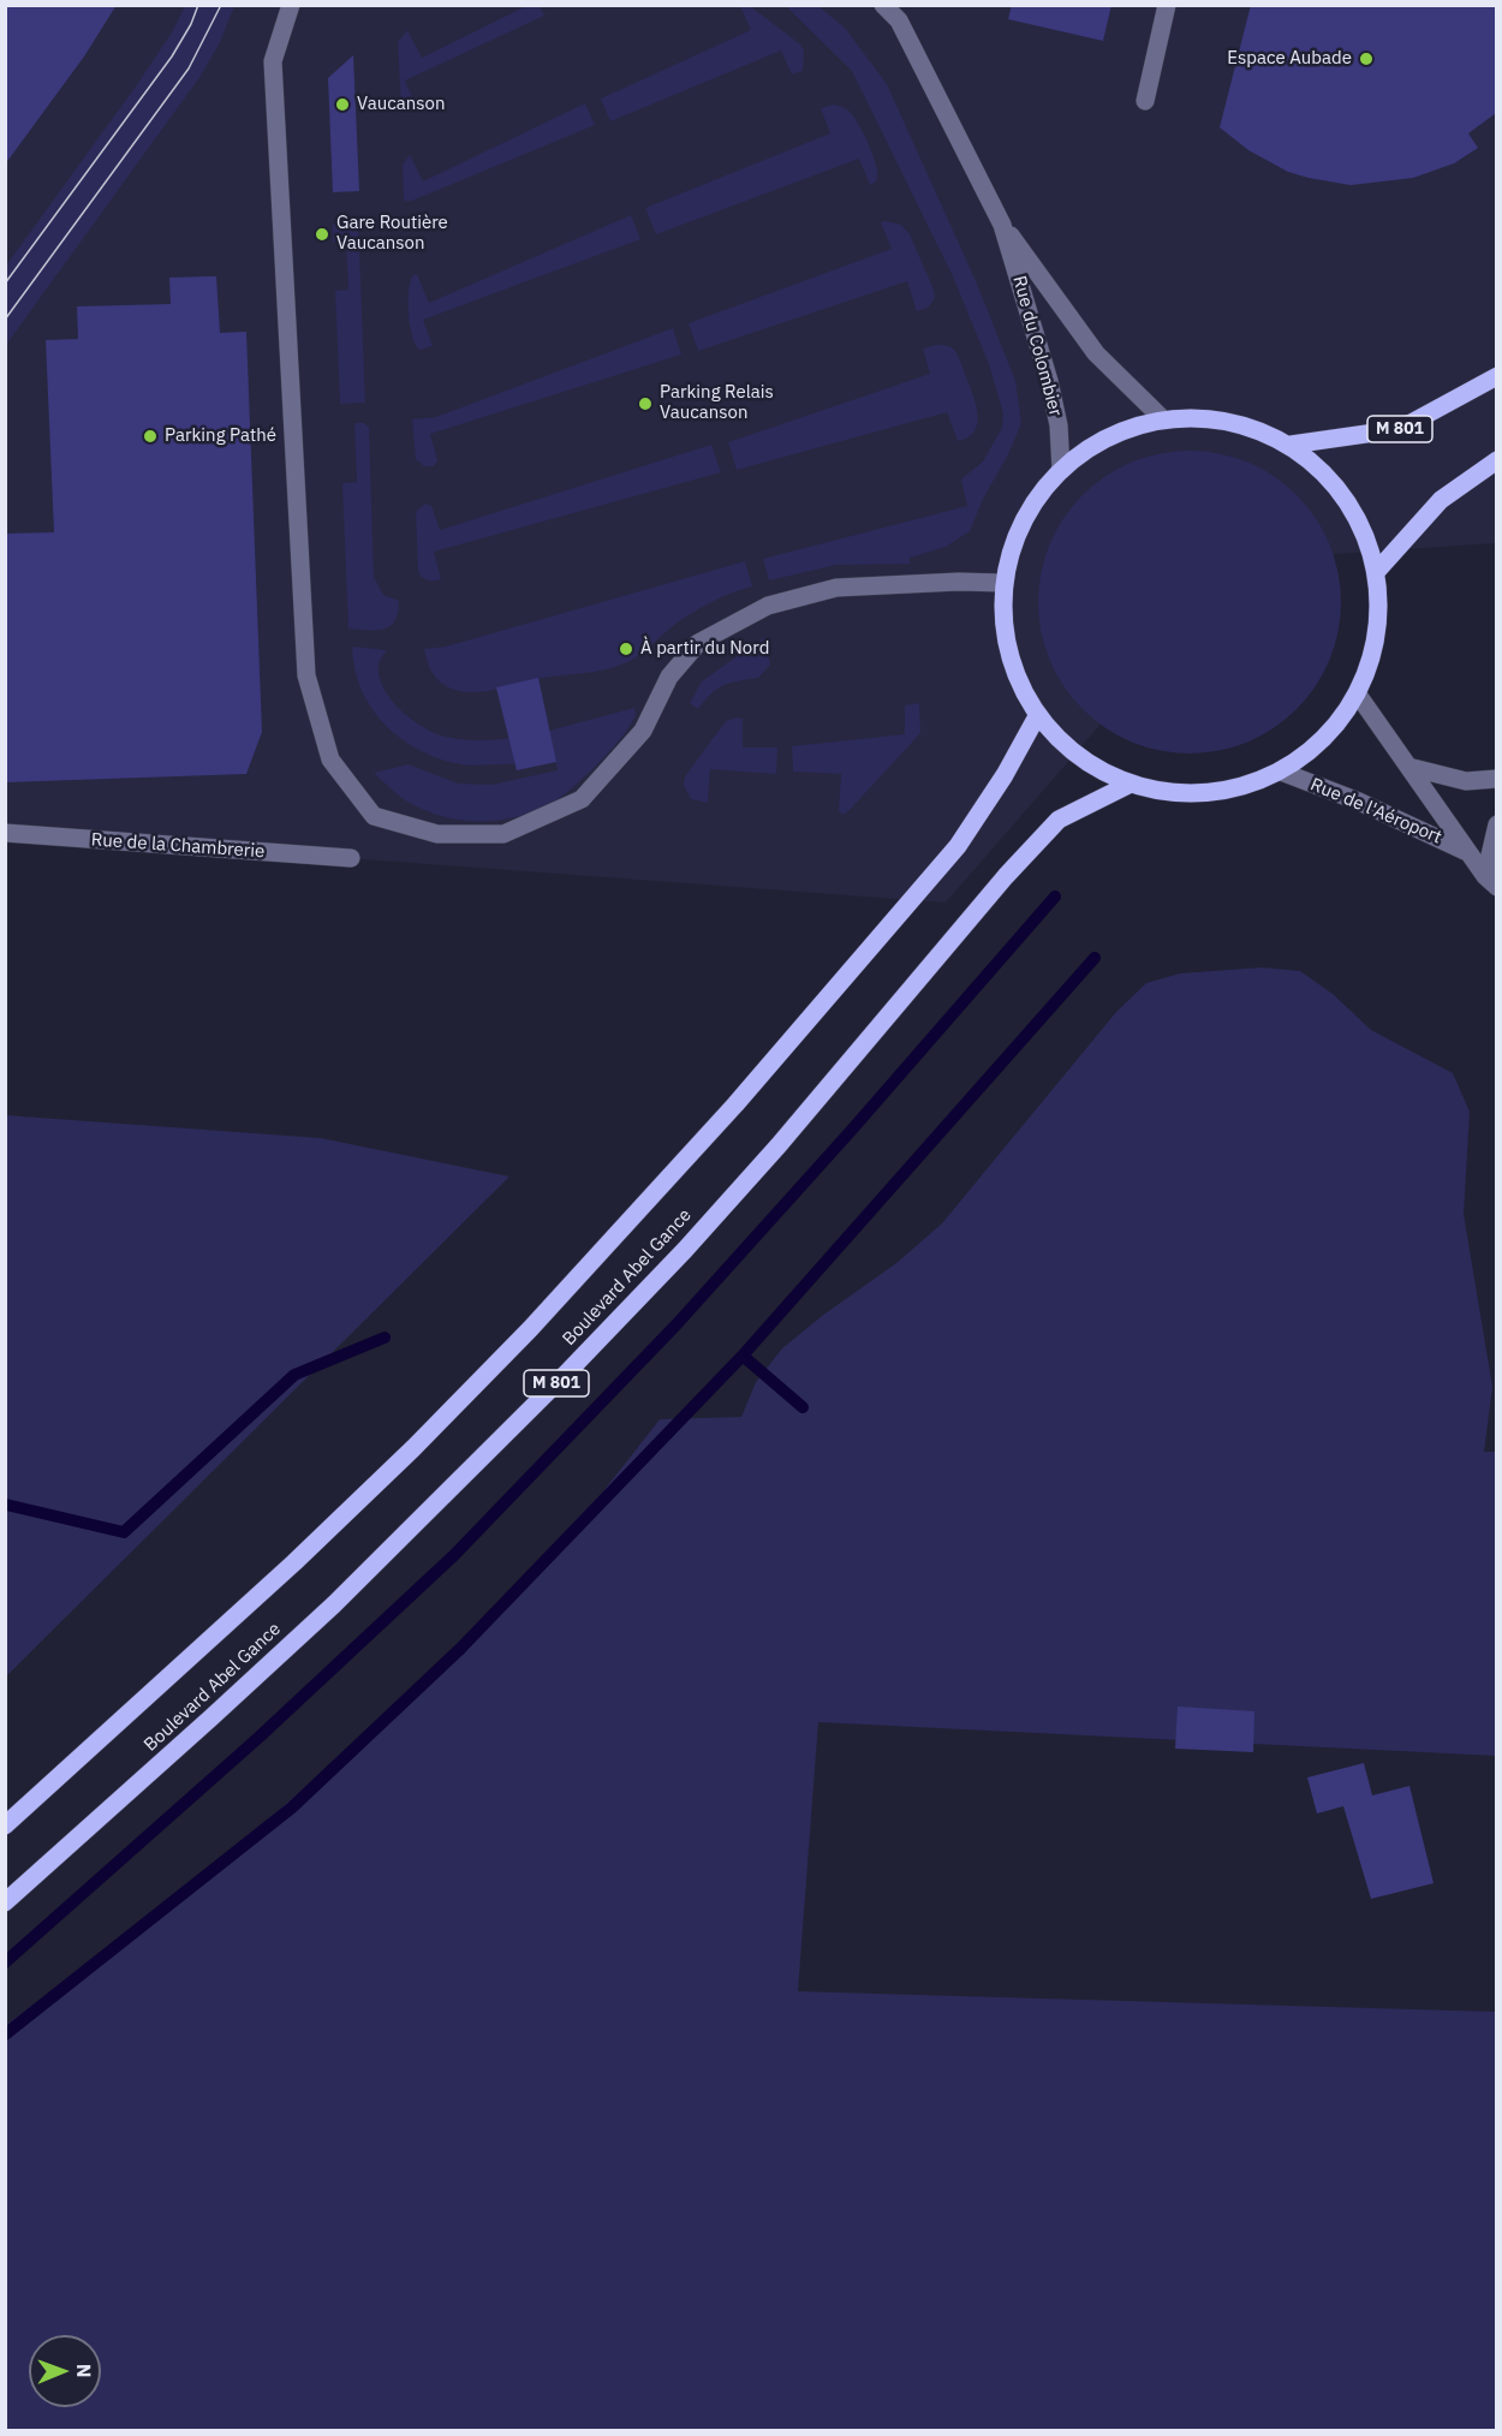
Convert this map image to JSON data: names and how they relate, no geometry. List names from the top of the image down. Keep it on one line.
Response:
{"streets":{"main road":["M 801","Boulevard Abel Gance"],"street":["Rue du Colombier","Rue de l'Aéroport","Rue de la Chambrerie"]},"places":["Espace Aubade","Vaucanson","Gare Routière Vaucanson","Parking Relais Vaucanson","Parking Pathé","À partir du Nord"],"north":"right"}
